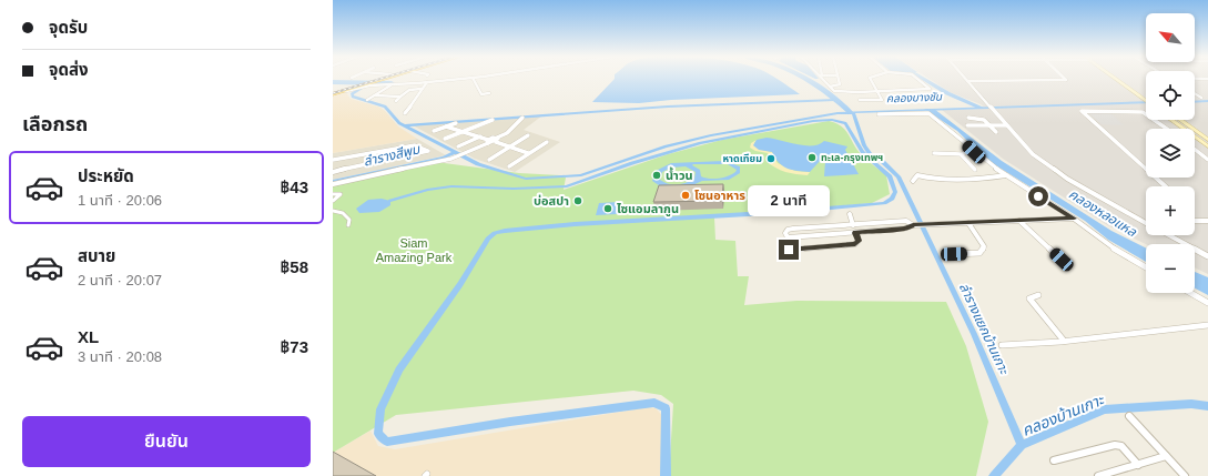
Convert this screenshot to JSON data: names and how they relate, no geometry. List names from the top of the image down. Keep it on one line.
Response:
{"water":["คลองบางชัน","ลำรางสีพูม","คลองหลอแหล","ลำรางแยกบ้านเกาะ","คลองบ้านเกาะ"],"parks":["Siam Amazing Park"],"places":["ทะเล-กรุงเทพฯ","หาดเทียม","น้ำวน","โซนอาหาร","บ่อสปา","ไซแอมลากูน"],"north":"top left","page":{"banner":["จุดรับ","จุดส่ง"],"map_buttons":["+","−"],"heading":"เลือกรถ","list":[{"name":"ประหยัด","note":"1 นาที · 20:06","value":"฿43"},{"name":"สบาย","note":"2 นาที · 20:07","value":"฿58"},{"name":"XL","note":"3 นาที · 20:08","value":"฿73"}],"bubble":"2 นาที","buttons":"ยืนยัน"}}
